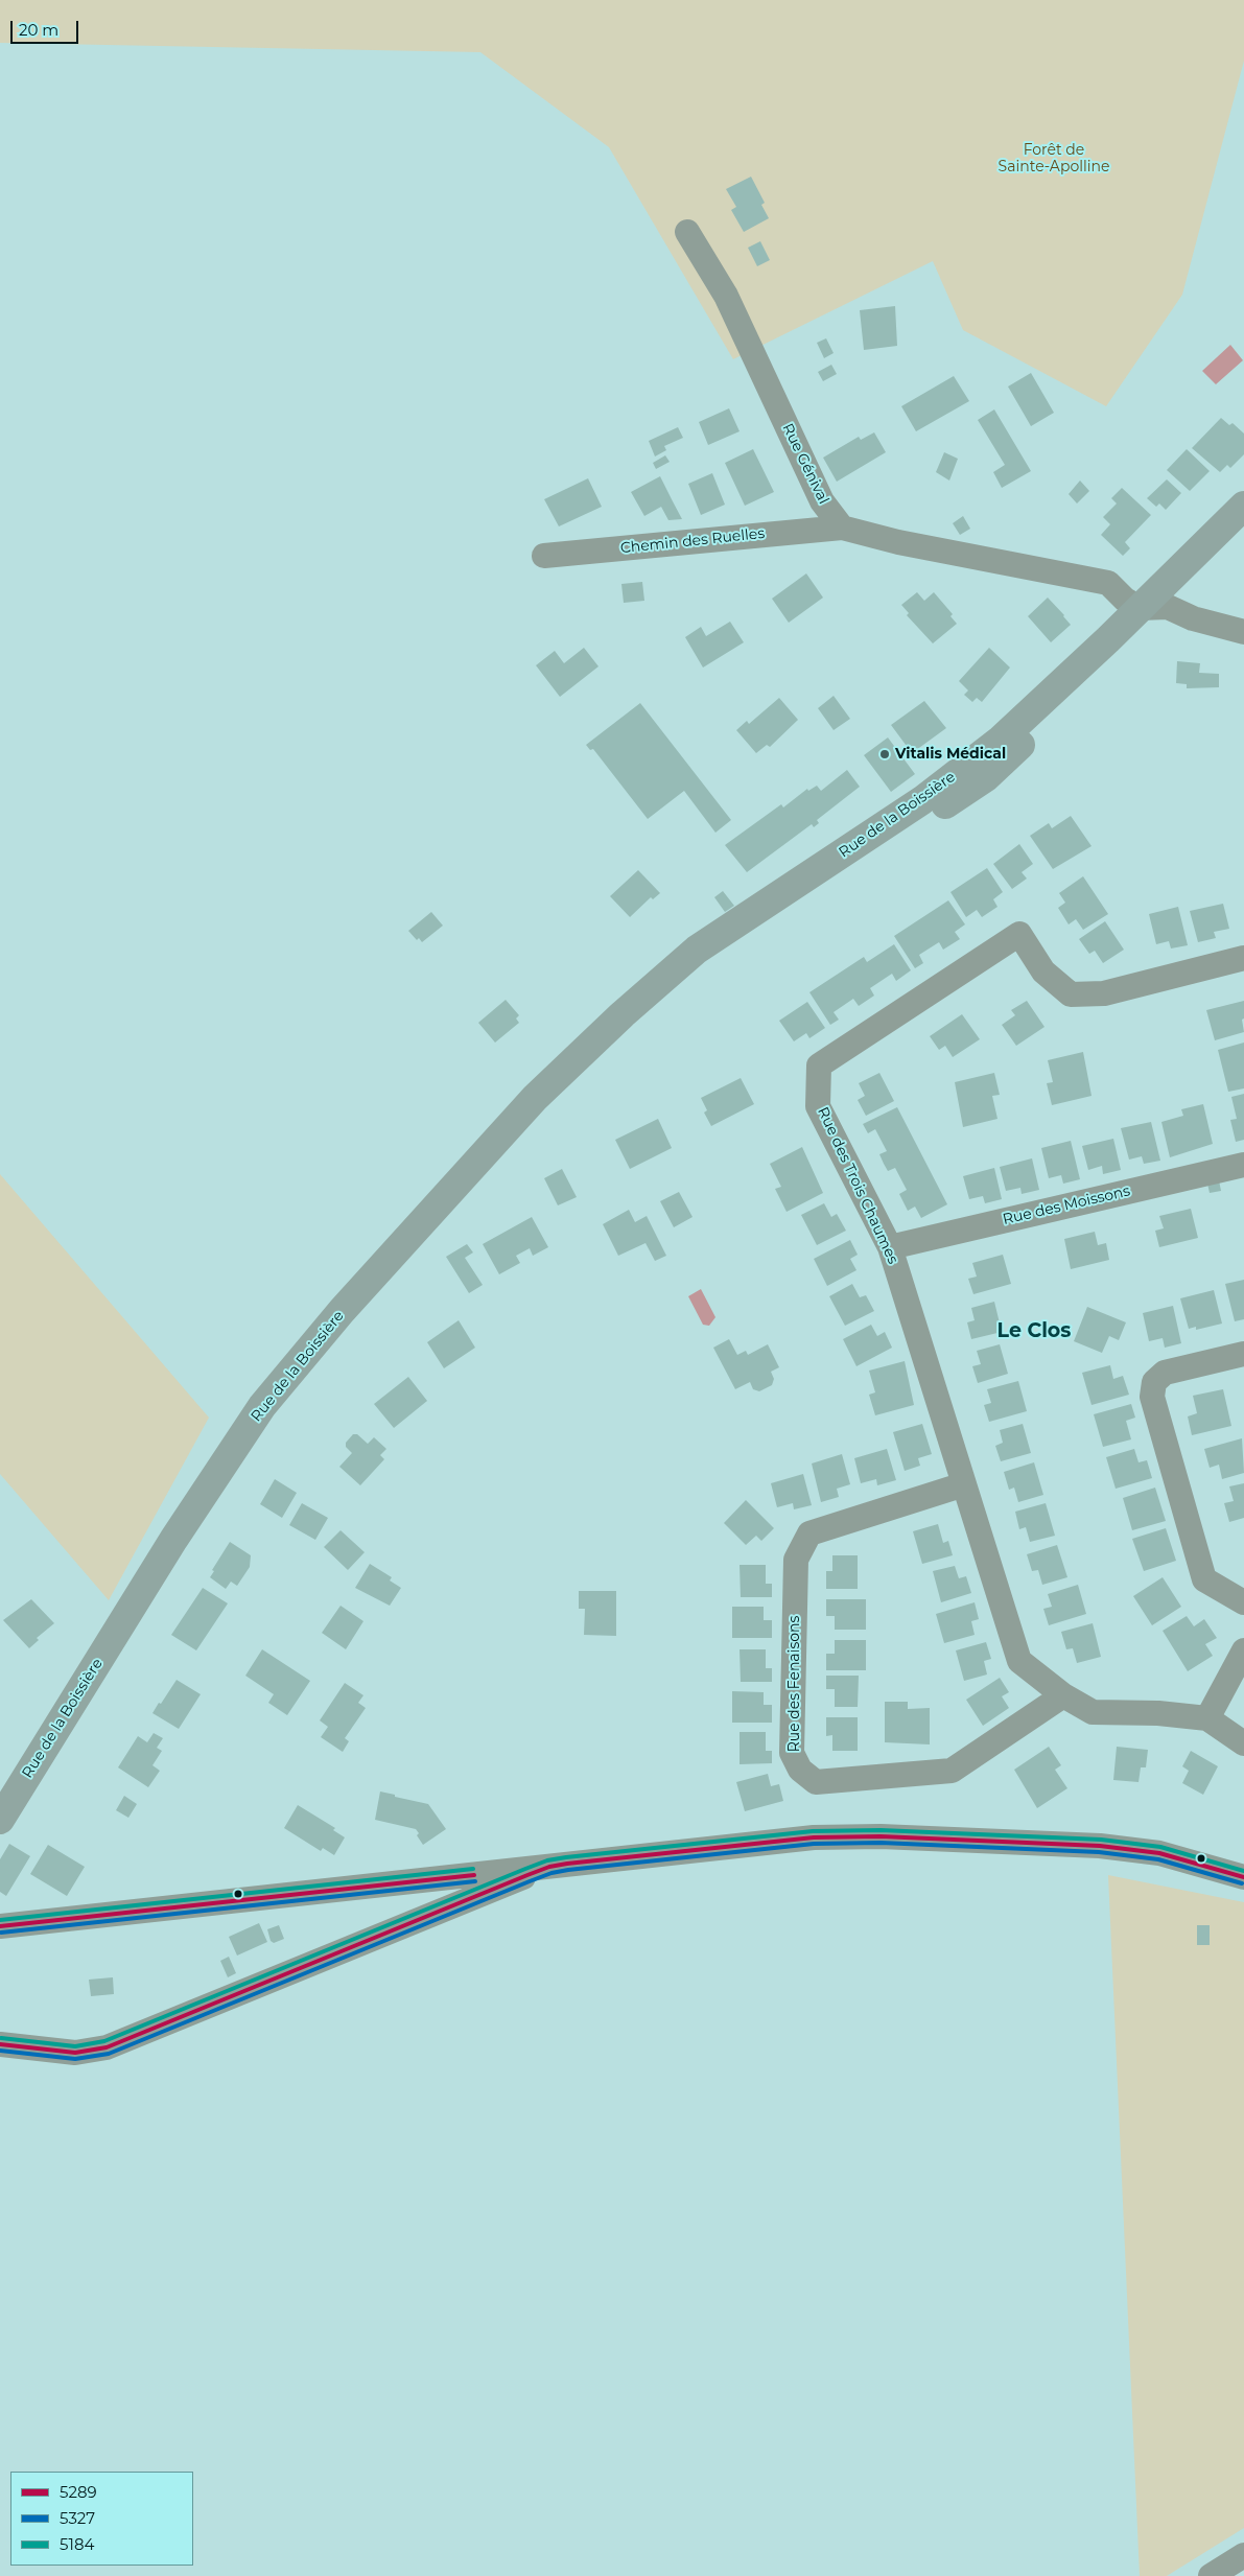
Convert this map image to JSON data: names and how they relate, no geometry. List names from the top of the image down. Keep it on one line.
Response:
{"streets":{"main road":["Rue de la Boissière"],"street":["Rue Génival","Chemin des Ruelles","Rue des Trois Chaumes","Rue des Moissons","Rue des Fenaisons"]},"crossings":[["Rue Génival","Chemin des Ruelles"],["Rue des Trois Chaumes","Rue des Moissons"],["Rue des Trois Chaumes","Rue des Fenaisons"]],"districts":["Le Clos"],"parks":["Forêt de Sainte-Apolline"],"places":["Vitalis Médical"],"lines":["transit line 5184","transit line 5289","transit line 5327"],"legend":["5289","5327","5184"],"scale_bar":"20 m"}
